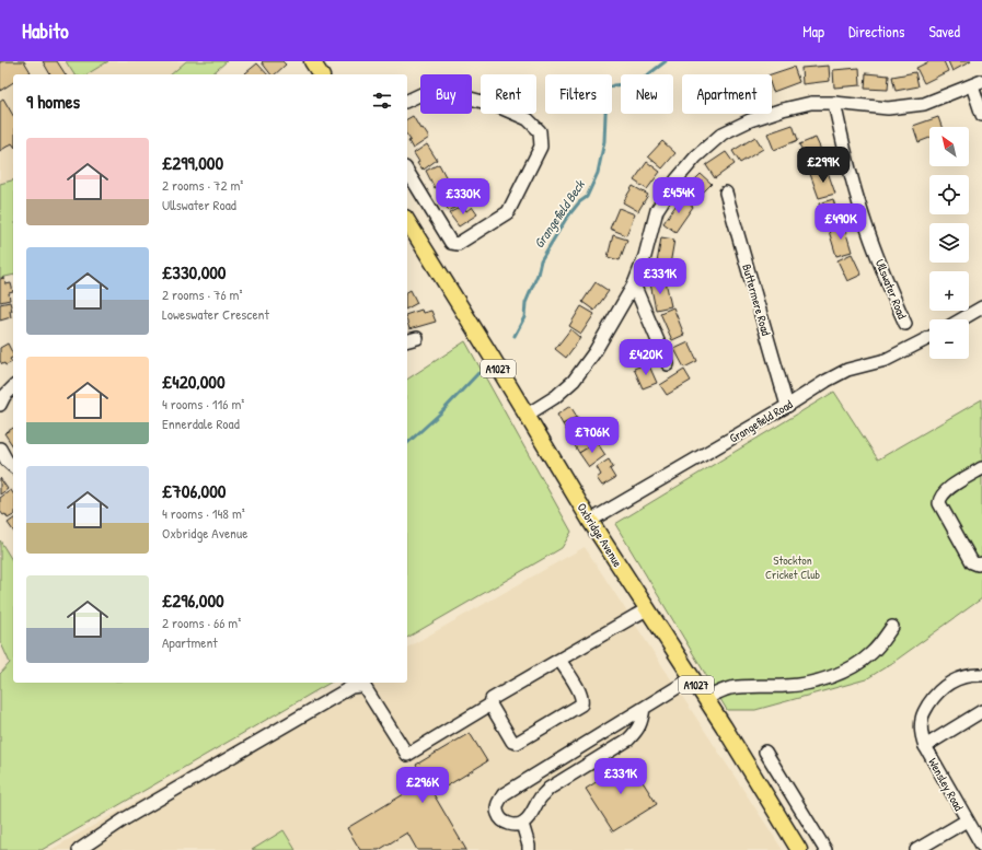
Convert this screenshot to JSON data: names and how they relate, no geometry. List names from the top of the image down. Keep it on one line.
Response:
{"streets":{"main road":["A1027","Oxbridge Avenue"],"street":["Ullswater Road","Buttermere Road","Grangefield Road","Wensley Road"]},"crossings":[["Buttermere Road","Grangefield Road"],["Grangefield Road","Oxbridge Avenue"]],"water":["Grangefield Beck"],"parks":["Stockton Cricket Club"],"north":"top left","page":{"header":"Habito","nav":["Map","Directions","Saved"],"chip":["Buy","Rent","Filters","New","Apartment"],"heading":"9 homes","map_buttons":["+","−"],"list":[{"name":"£299,000","note":"2 rooms · 72 m² · Ullswater Road"},{"name":"£330,000","note":"2 rooms · 76 m² · Loweswater Crescent"},{"name":"£420,000","note":"4 rooms · 116 m² · Ennerdale Road"},{"name":"£706,000","note":"4 rooms · 148 m² · Oxbridge Avenue"},{"name":"£296,000","note":"2 rooms · 66 m² · Apartment"}],"price":["£299K","£454K","£330K","£490K","£331K","£420K","£706K","£331K","£296K"]}}
